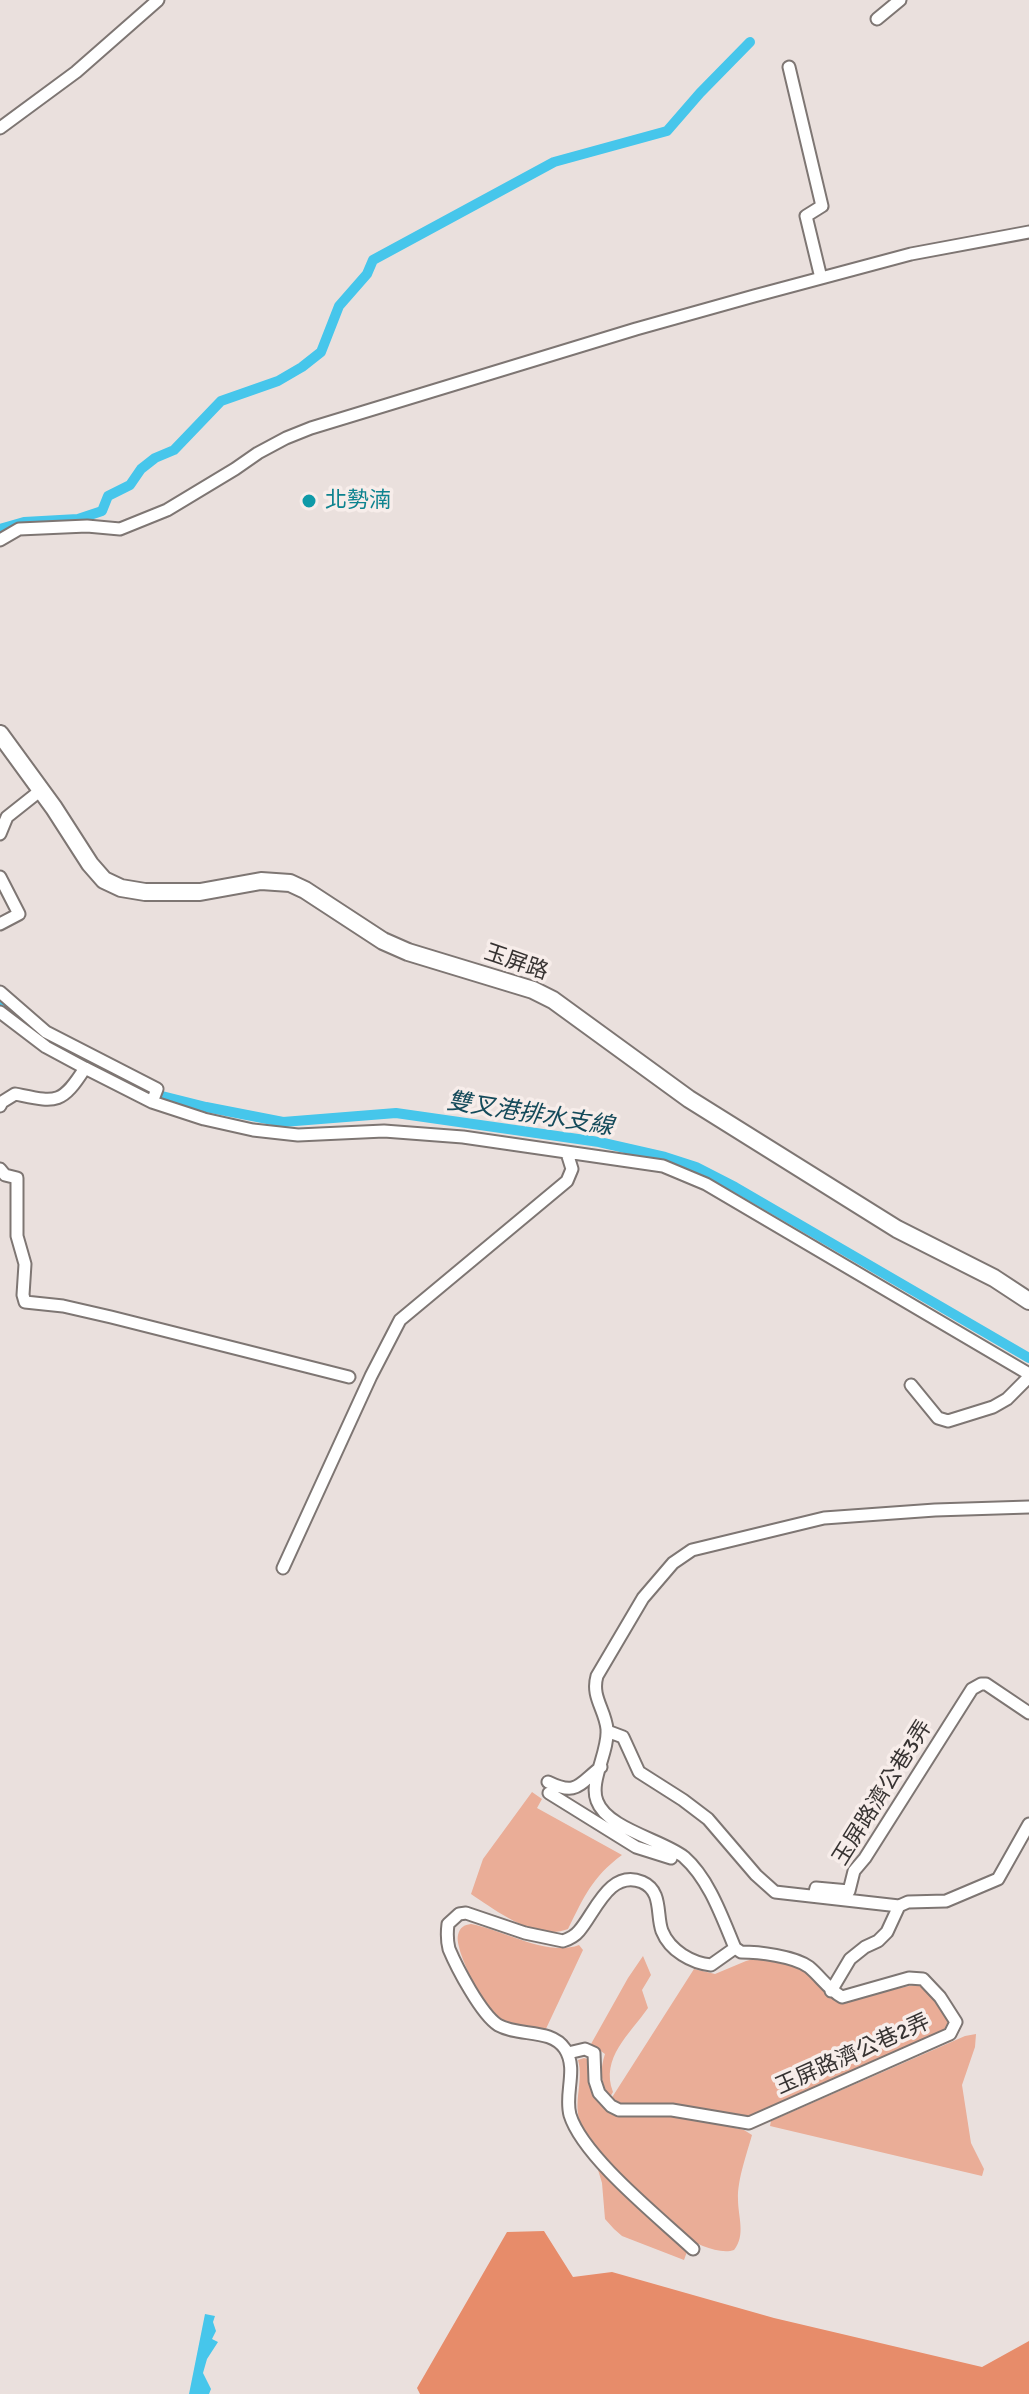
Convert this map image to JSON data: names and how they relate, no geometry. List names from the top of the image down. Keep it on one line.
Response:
{"streets":{"street":["玉屏路","玉屏路濟公巷3弄","玉屏路濟公巷2弄"]},"water":["雙叉港排水支線"],"places":["北勢湳"]}
